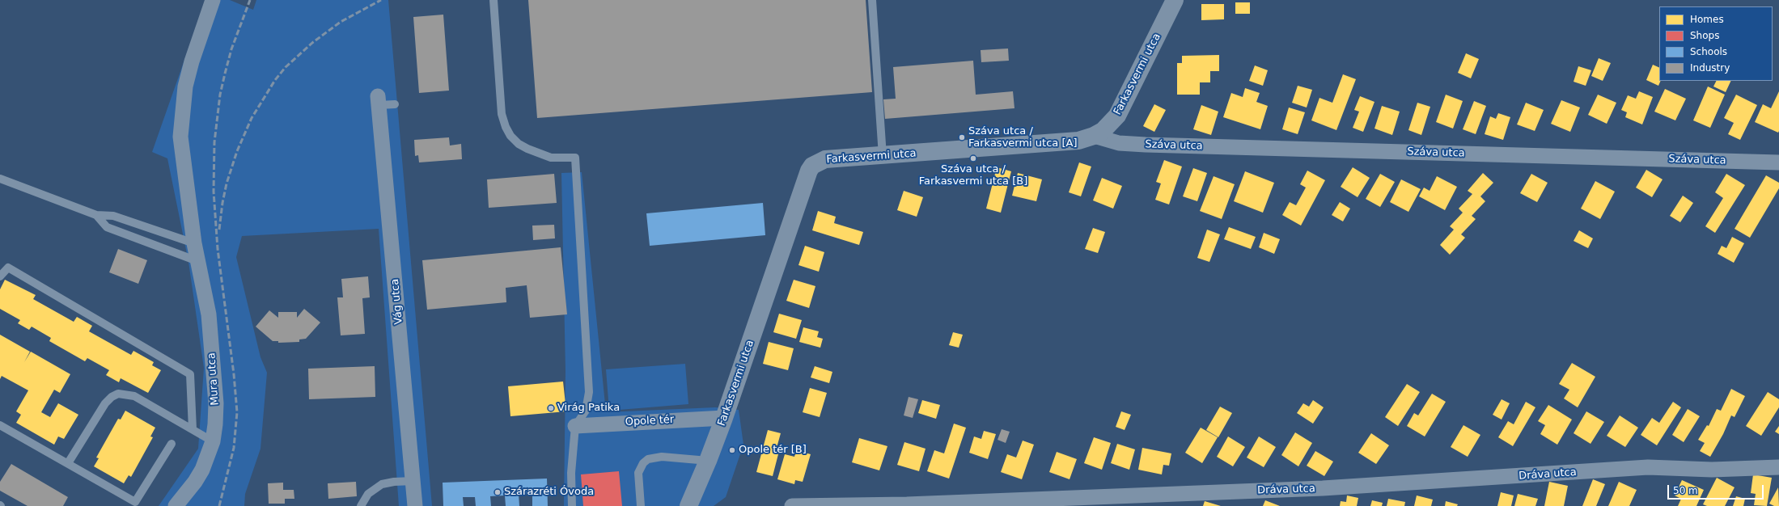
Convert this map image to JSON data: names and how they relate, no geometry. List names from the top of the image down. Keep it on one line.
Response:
{"streets":{"street":["Farkasvermi utca","Száva utca","Vág utca","Mura utca","Opole tér","Dráva utca"]},"crossings":[["Farkasvermi utca","Száva utca"],["Farkasvermi utca","Opole tér"]],"places":["Száva utca / Farkasvermi utca [A]","Száva utca / Farkasvermi utca [B]","Virág Patika","Opole tér [B]","Szárazréti Óvoda"],"legend":["Homes","Shops","Schools","Industry"],"scale_bar":"50 m"}
